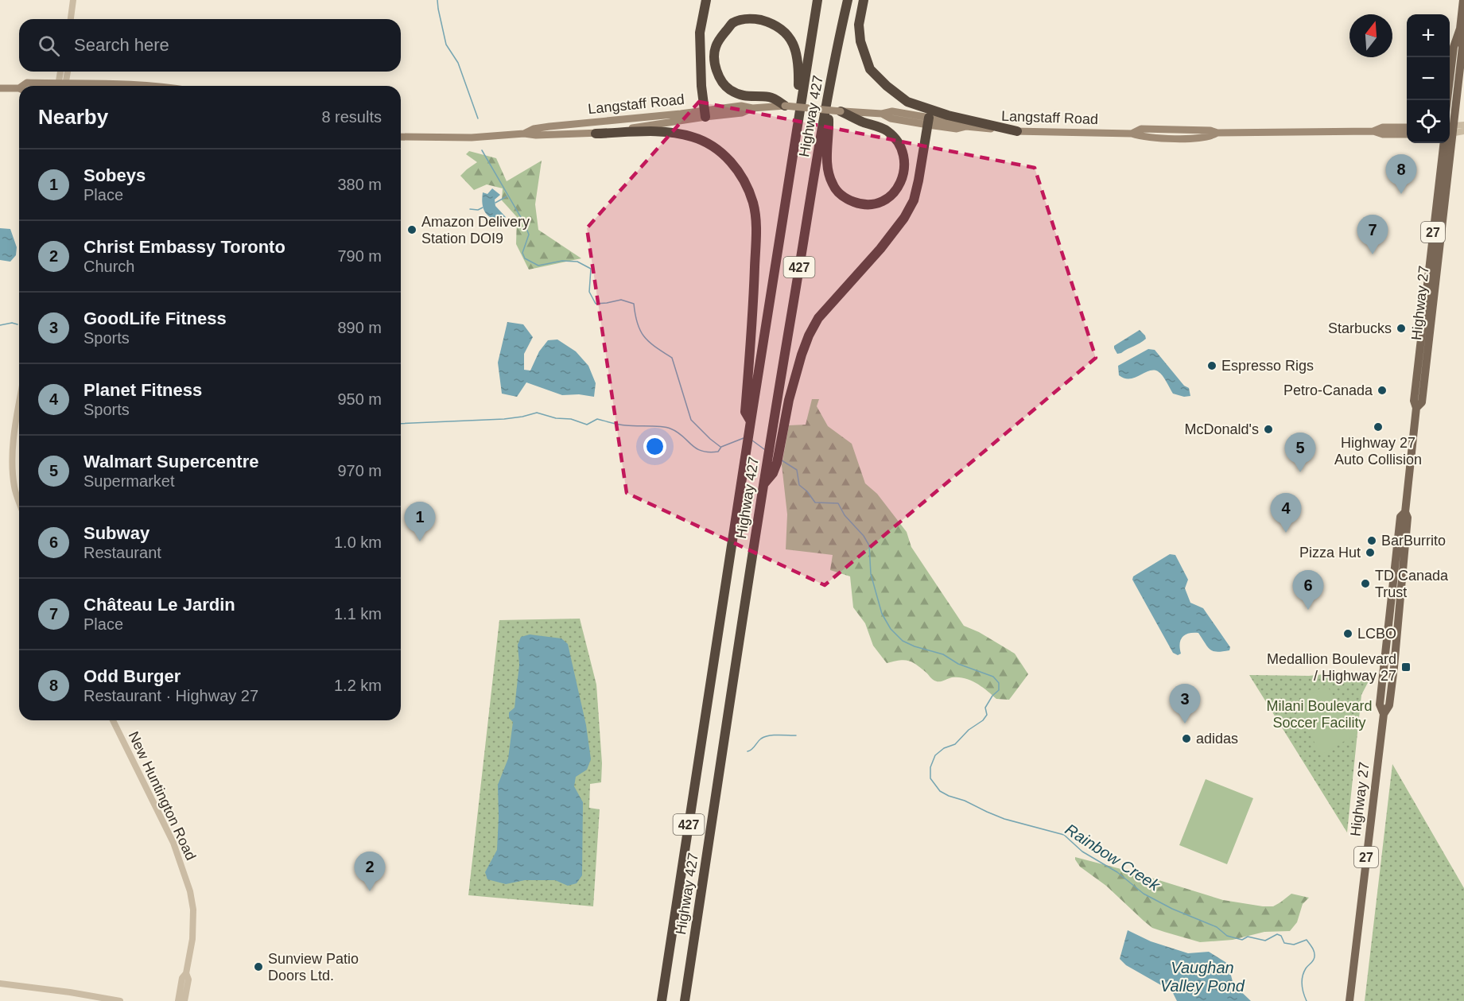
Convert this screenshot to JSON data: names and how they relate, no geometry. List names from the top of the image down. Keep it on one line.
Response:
{"streets":{"highway":["Highway 427","427"],"main road":["Langstaff Road","27","Highway 27"],"street":["New Huntington Road"]},"water":["Rainbow Creek","Vaughan Valley Pond"],"parks":["Milani Boulevard Soccer Facility"],"places":{"other":["Amazon Delivery Station DOI9","Starbucks","Espresso Rigs","Petro-Canada","Highway 27 Auto Collision","McDonald's","BarBurrito","Pizza Hut","TD Canada Trust","LCBO","adidas","Sunview Patio Doors Ltd."],"transit":["Medallion Boulevard / Highway 27"]},"north":"top","page":{"map_buttons":["+","−"],"search":"Search here","heading":["Nearby","8 results"],"list":[{"mark":"1","name":"Sobeys","note":"Place","value":"380 m"},{"mark":"2","name":"Christ Embassy Toronto","note":"Church","value":"790 m"},{"mark":"3","name":"GoodLife Fitness","note":"Sports","value":"890 m"},{"mark":"4","name":"Planet Fitness","note":"Sports","value":"950 m"},{"mark":"5","name":"Walmart Supercentre","note":"Supermarket","value":"970 m"},{"mark":"6","name":"Subway","note":"Restaurant","value":"1.0 km"},{"mark":"7","name":"Château Le Jardin","note":"Place","value":"1.1 km"},{"mark":"8","name":"Odd Burger","note":"Restaurant · Highway 27","value":"1.2 km"}],"pins":["8","7","5","4","1","6","3","2"]}}
